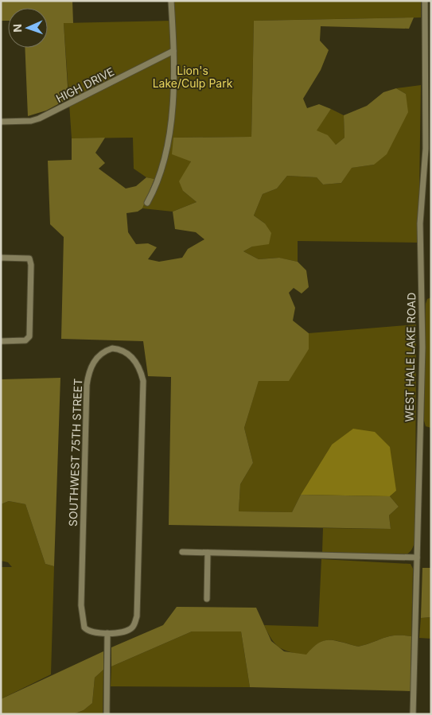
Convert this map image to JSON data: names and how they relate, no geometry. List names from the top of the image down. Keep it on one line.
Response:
{"streets":{"street":["HIGH DRIVE","WEST HALE LAKE ROAD","SOUTHWEST 75TH STREET"]},"parks":["Lion's Lake/Culp Park"],"north":"left"}
